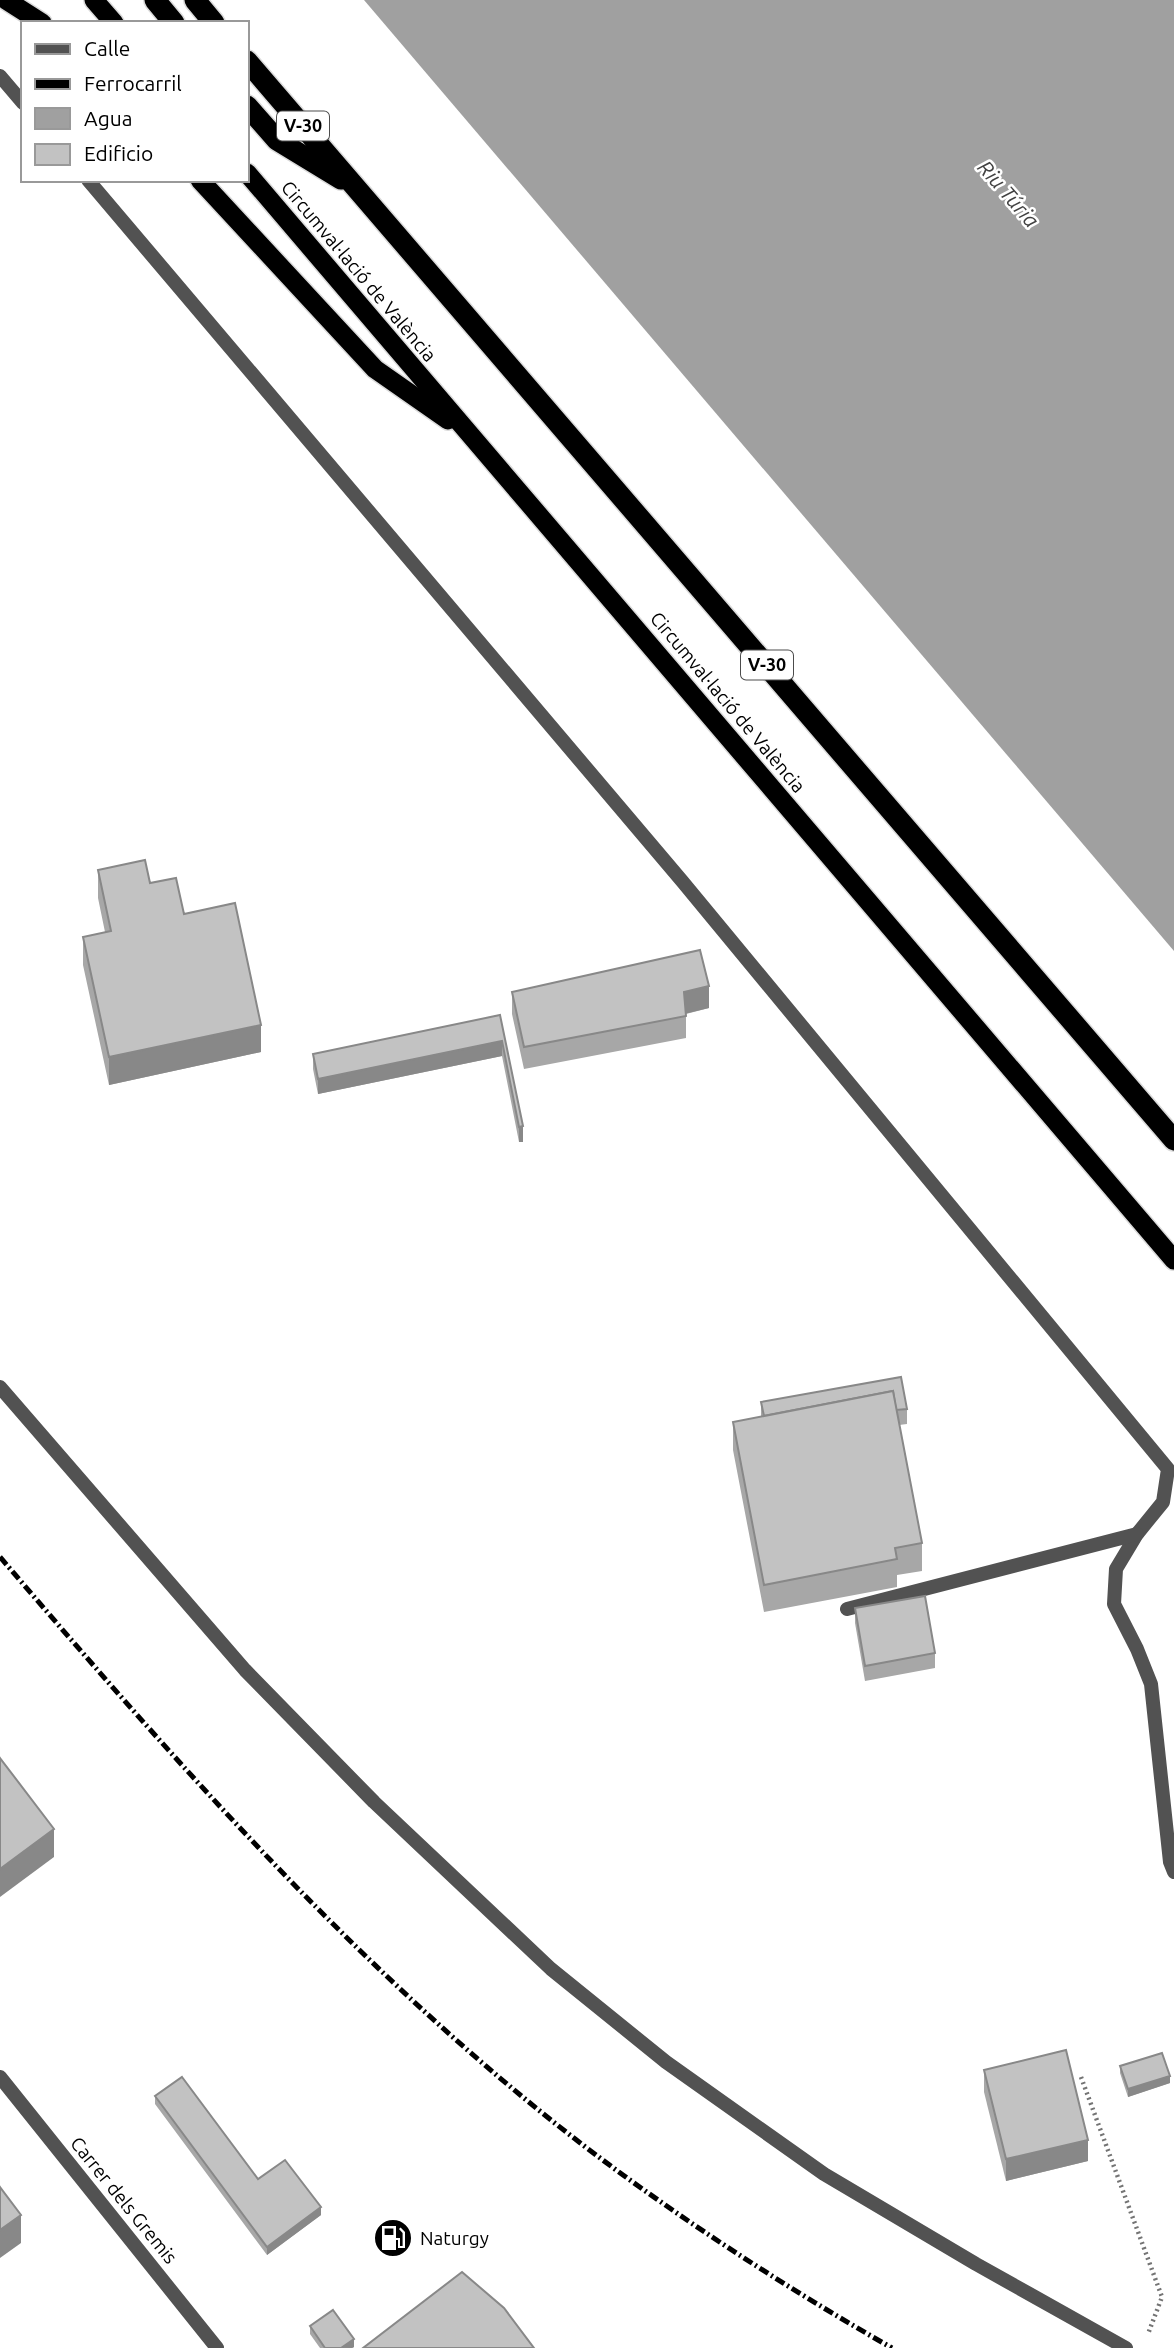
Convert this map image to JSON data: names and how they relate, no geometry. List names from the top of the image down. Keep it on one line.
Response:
{"streets":{"highway":["V-30","Circumval·lació de València"],"street":["Carrer dels Gremis"]},"water":["Riu Túria"],"places":{"fuel station":["Naturgy"]},"legend":["Calle","Ferrocarril","Agua","Edificio"]}
